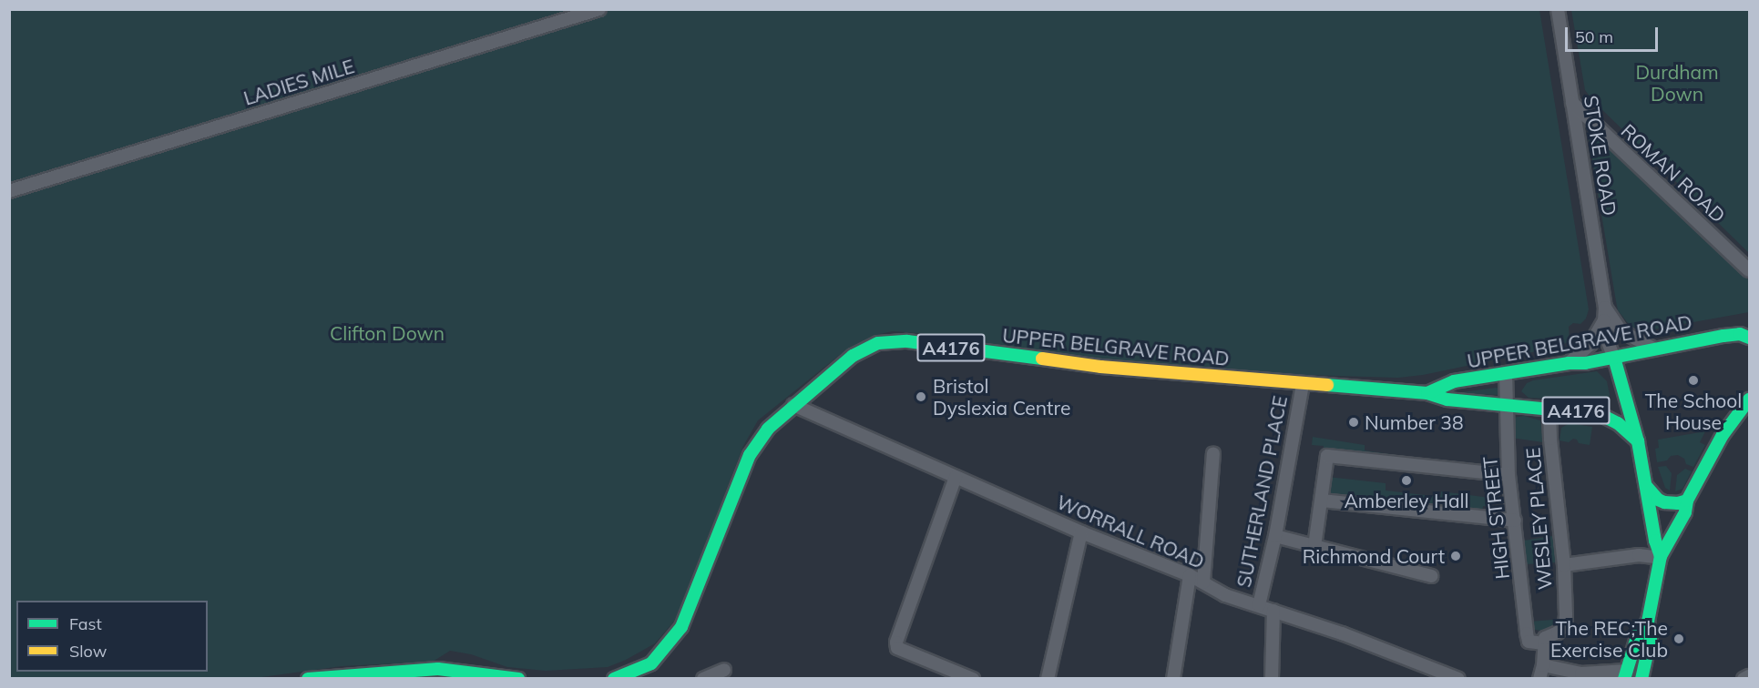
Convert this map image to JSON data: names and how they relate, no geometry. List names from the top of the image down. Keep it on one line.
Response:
{"streets":{"main road":["UPPER BELGRAVE ROAD","A4176"],"street":["LADIES MILE","STOKE ROAD","ROMAN ROAD","SUTHERLAND PLACE","HIGH STREET","WESLEY PLACE","WORRALL ROAD"]},"crossings":[["STOKE ROAD","ROMAN ROAD"],["STOKE ROAD","UPPER BELGRAVE ROAD"],["UPPER BELGRAVE ROAD","SUTHERLAND PLACE"],["UPPER BELGRAVE ROAD","HIGH STREET"],["UPPER BELGRAVE ROAD","WESLEY PLACE"],["UPPER BELGRAVE ROAD","WORRALL ROAD"],["SUTHERLAND PLACE","WORRALL ROAD"],["HIGH STREET","WESLEY PLACE"]],"parks":["Durdham Down","Clifton Down"],"places":["The School House","Bristol Dyslexia Centre","Number 38","Amberley Hall","Richmond Court","The REC;The Exercise Club"],"legend":["Fast","Slow"],"scale_bar":"50 m"}
